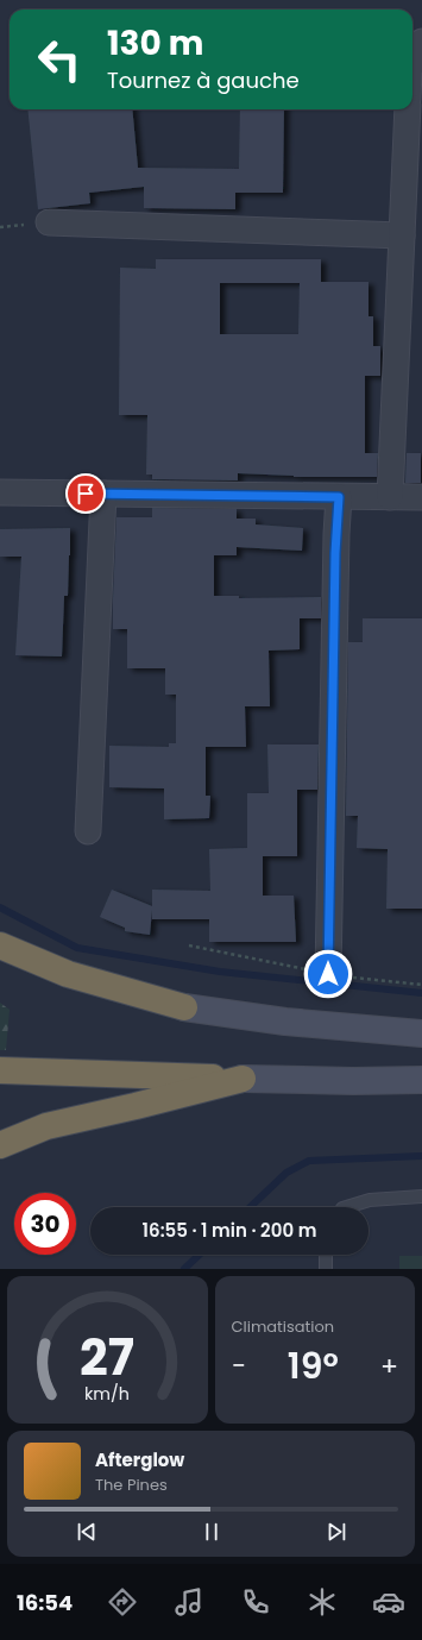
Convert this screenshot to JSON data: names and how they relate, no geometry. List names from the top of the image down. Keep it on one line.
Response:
{"page":{"turn":["130 m","Tournez à gauche"],"limit":"30","trip":"16:55 · 1 min · 200 m","tile":"Climatisation","heat":["−","19°","+"],"song":["Afterglow","The Pines"],"tabs":"16:54","gauge":["27","km/h"]}}
